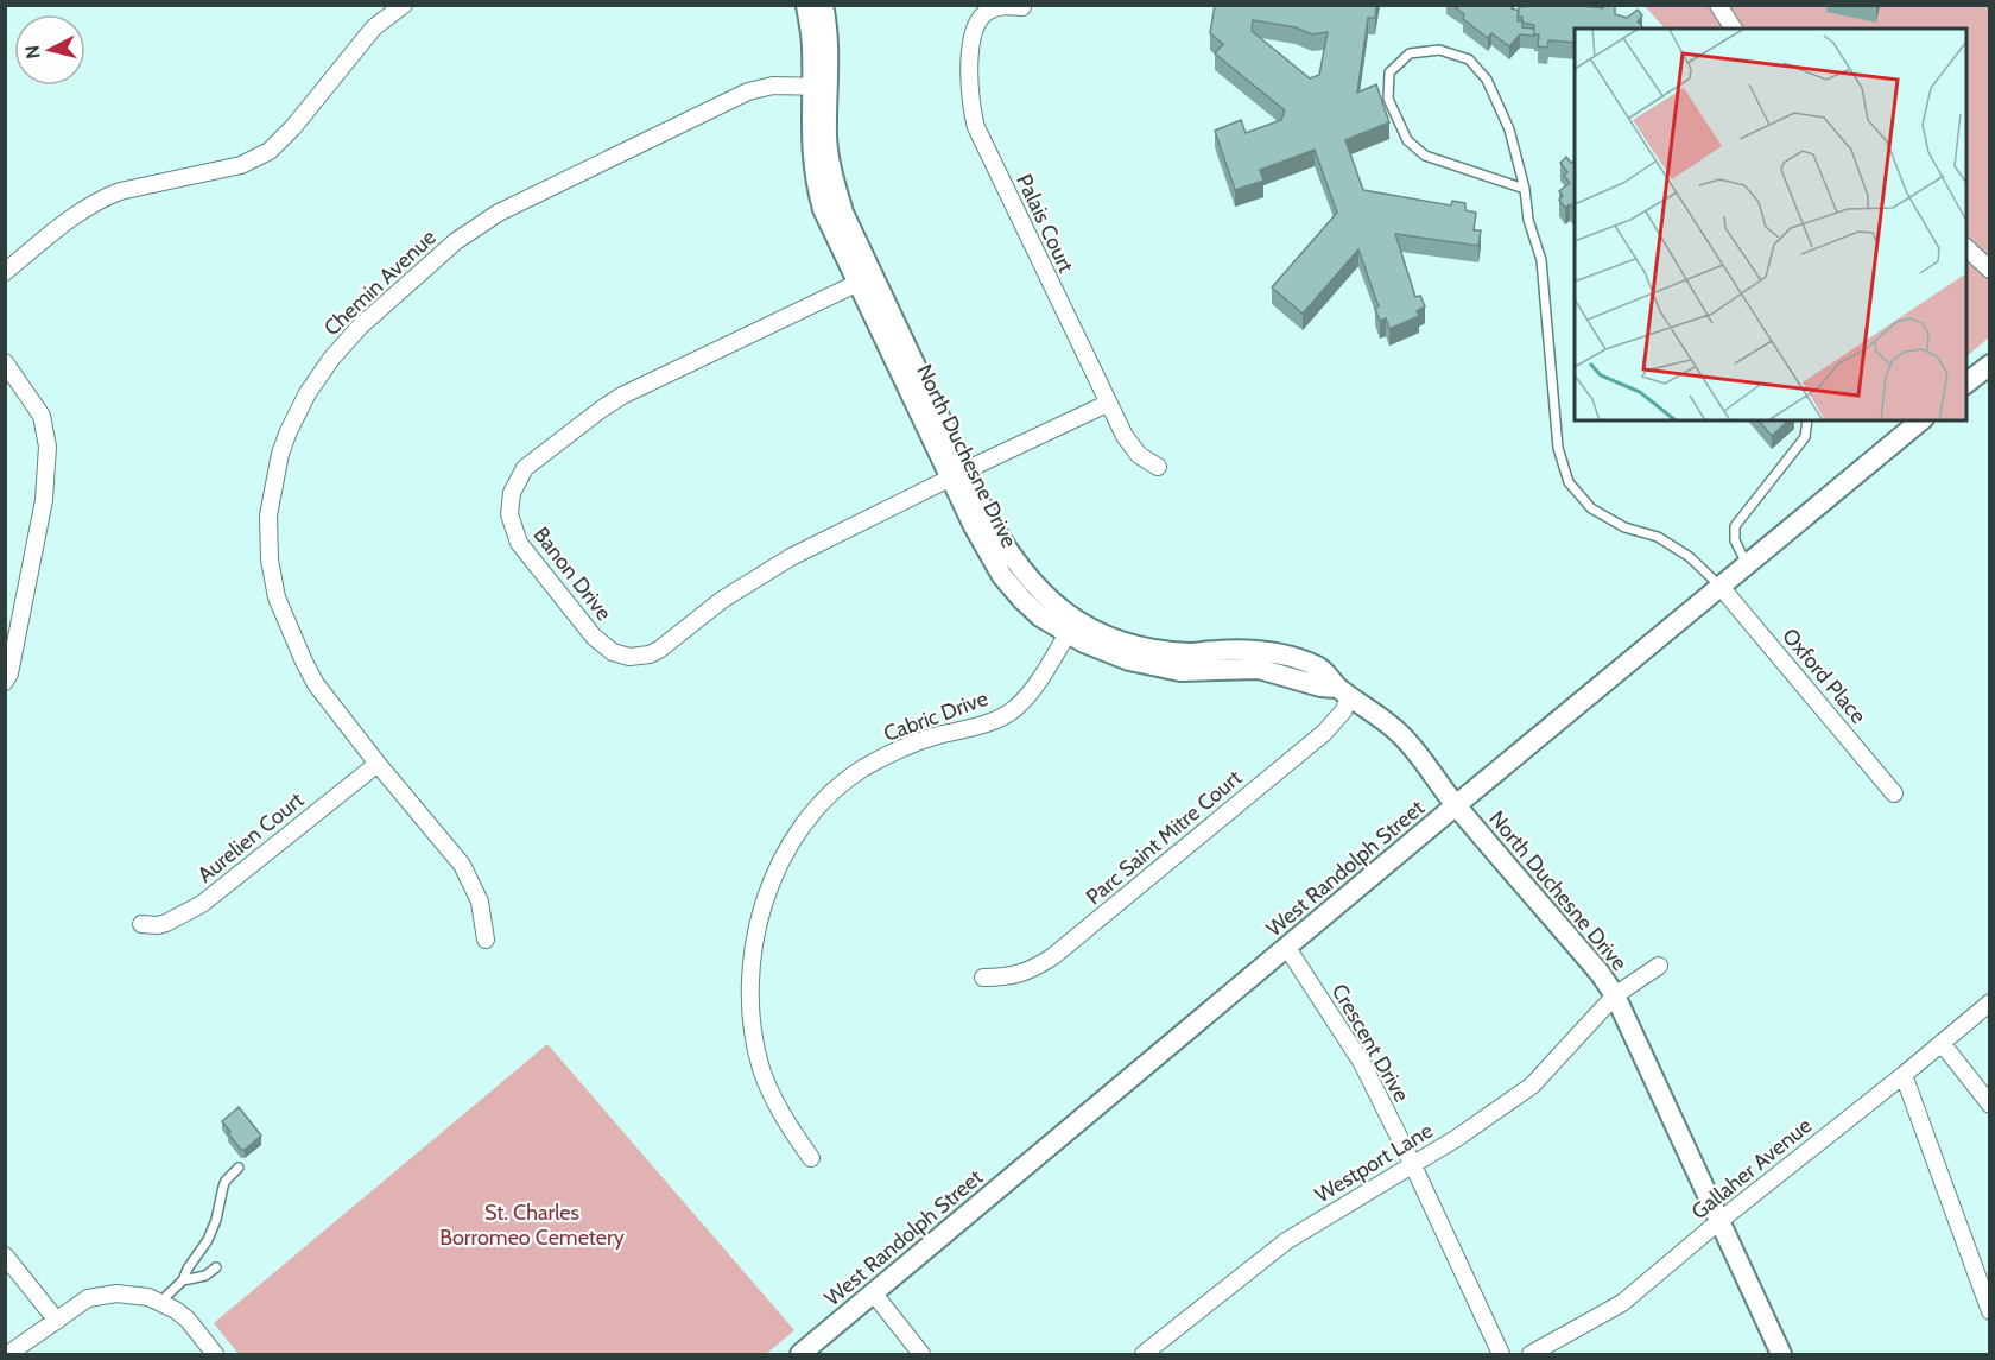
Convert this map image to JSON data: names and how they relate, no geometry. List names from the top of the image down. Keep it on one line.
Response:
{"streets":{"street":["Palais Court","Chemin Avenue","North Duchesne Drive","Banon Drive","Oxford Place","Cabric Drive","Aurelien Court","Parc Saint Mitre Court","West Randolph Street","Crescent Drive","Westport Lane","Gallaher Avenue"]},"crossings":[["Palais Court","Banon Drive"],["Chemin Avenue","North Duchesne Drive"],["Chemin Avenue","Aurelien Court"],["North Duchesne Drive","Banon Drive"],["North Duchesne Drive","Cabric Drive"],["North Duchesne Drive","Parc Saint Mitre Court"],["North Duchesne Drive","West Randolph Street"],["North Duchesne Drive","Westport Lane"],["North Duchesne Drive","Gallaher Avenue"],["Oxford Place","West Randolph Street"],["West Randolph Street","Crescent Drive"],["Crescent Drive","Westport Lane"]],"parks":["St. Charles Borromeo Cemetery"],"north":"left"}
